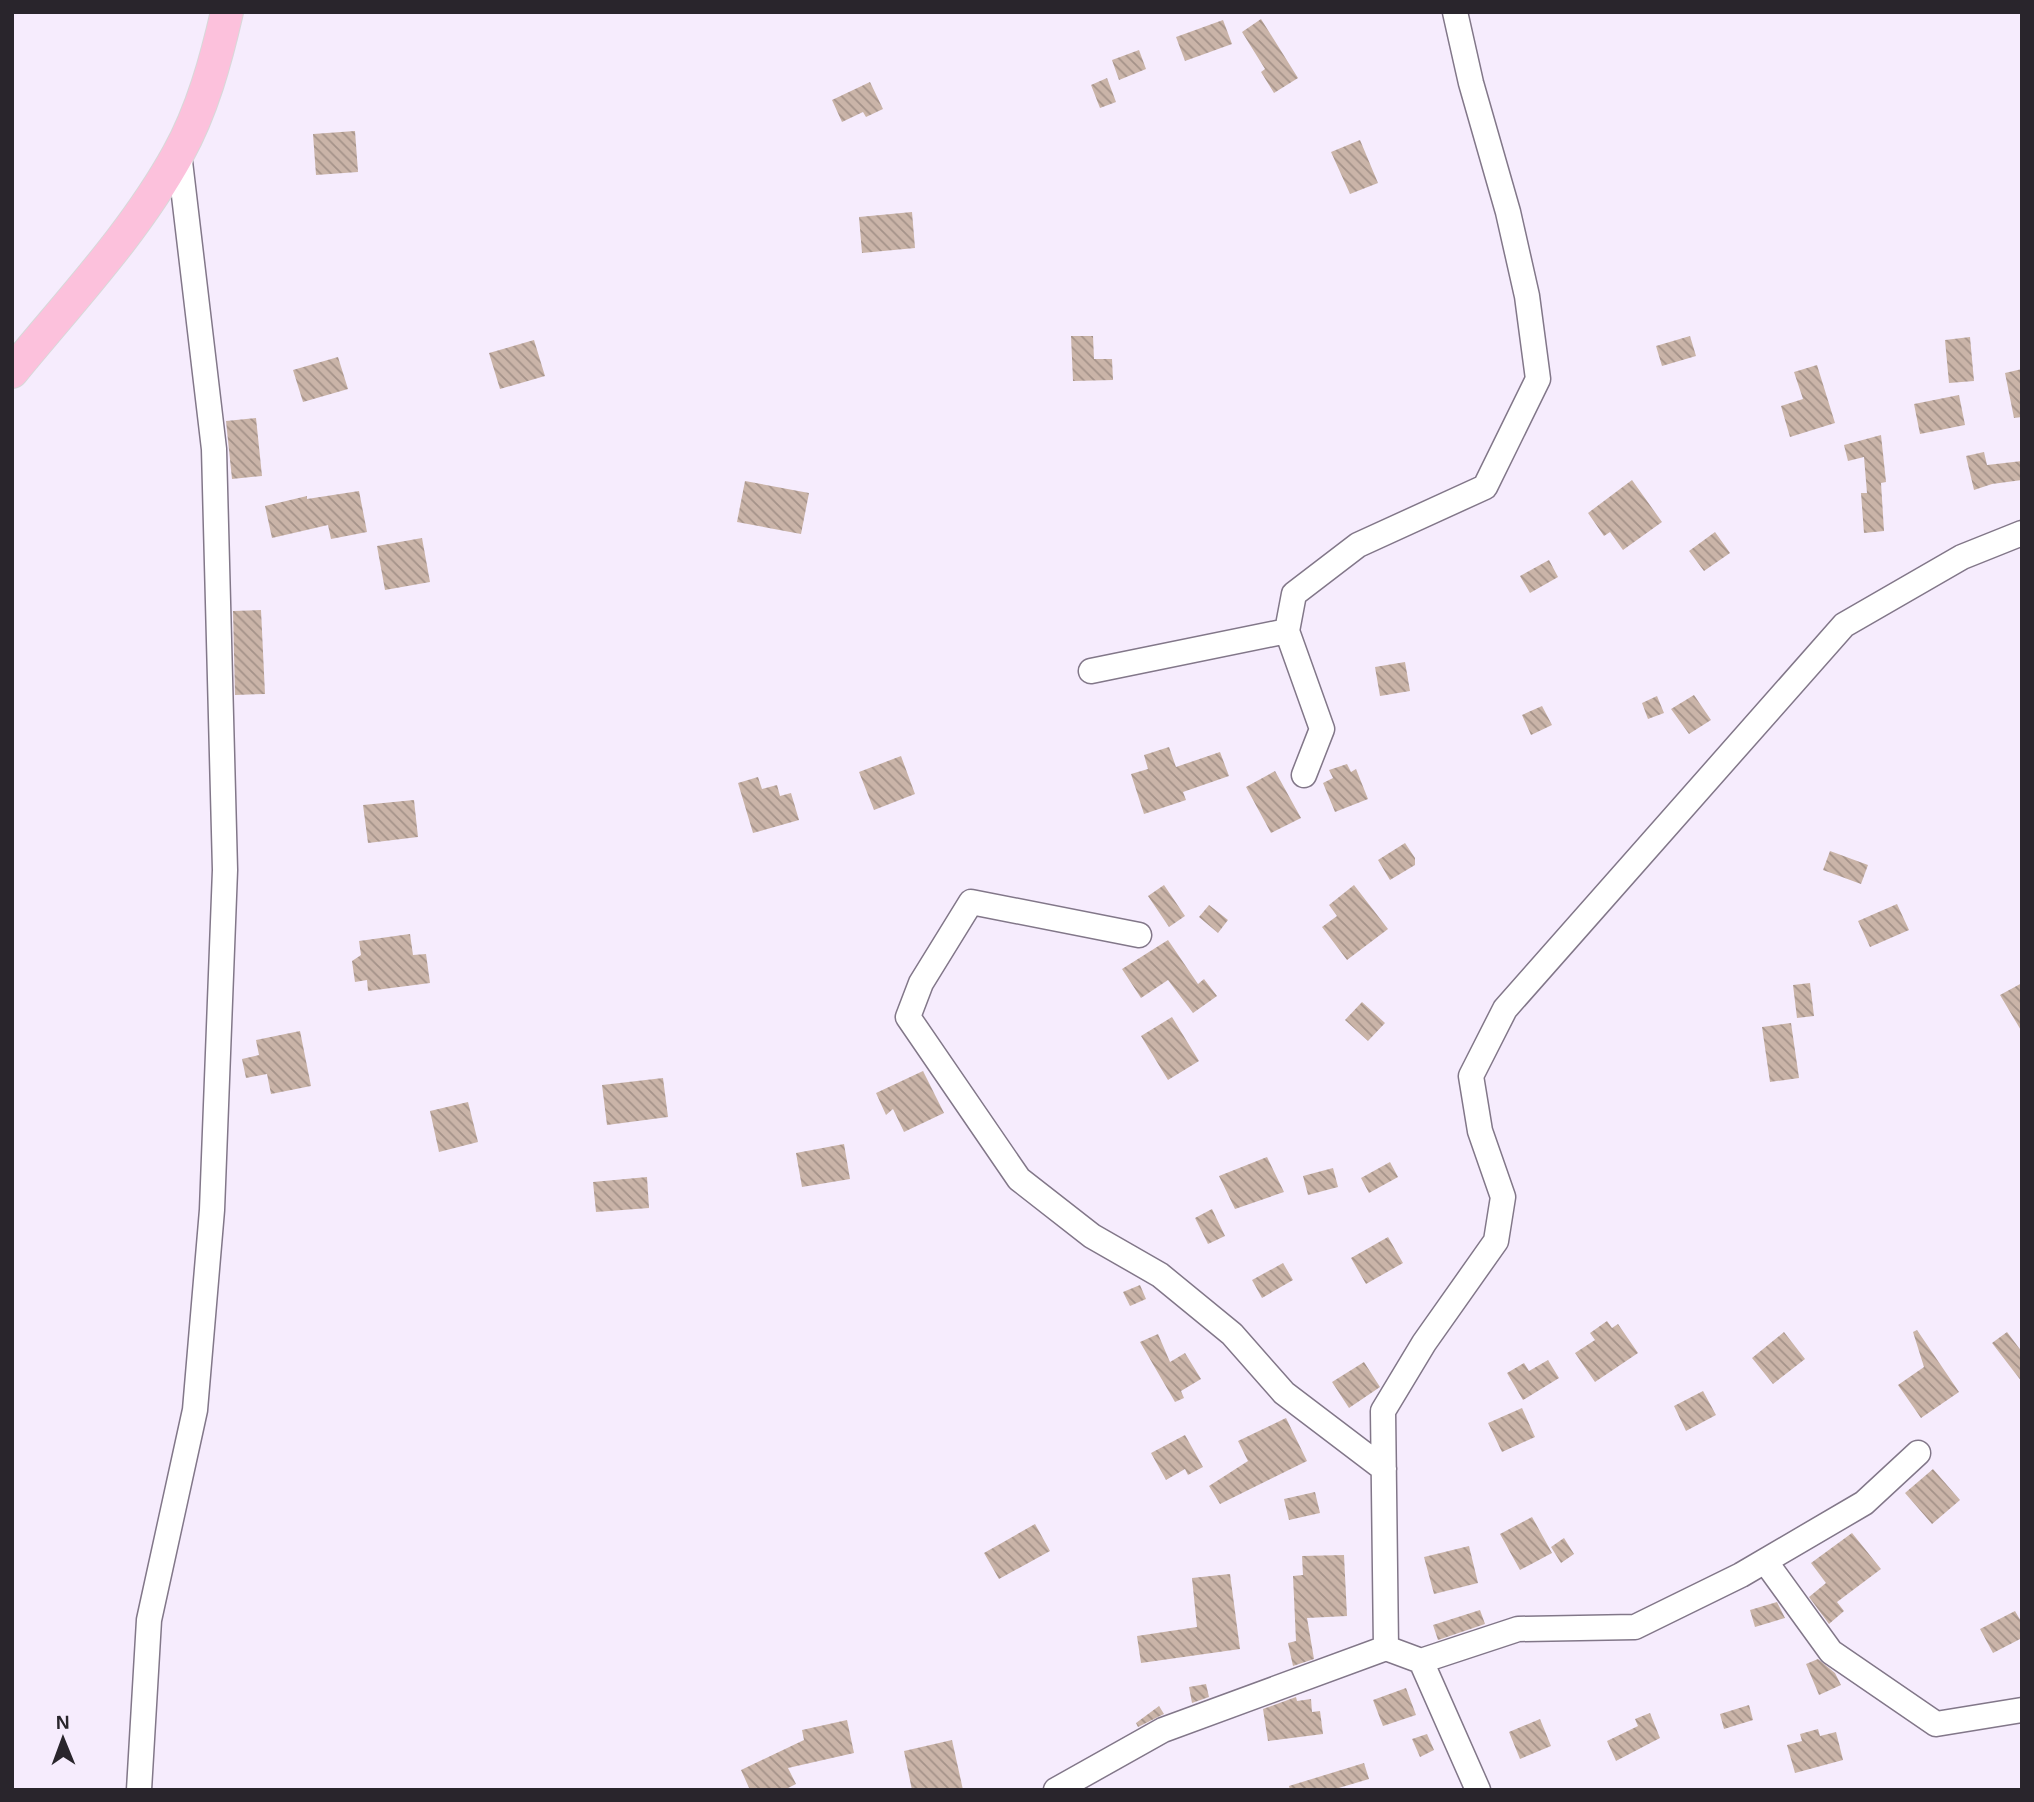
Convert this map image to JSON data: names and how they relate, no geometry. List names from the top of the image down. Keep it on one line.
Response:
{"north":"top"}
